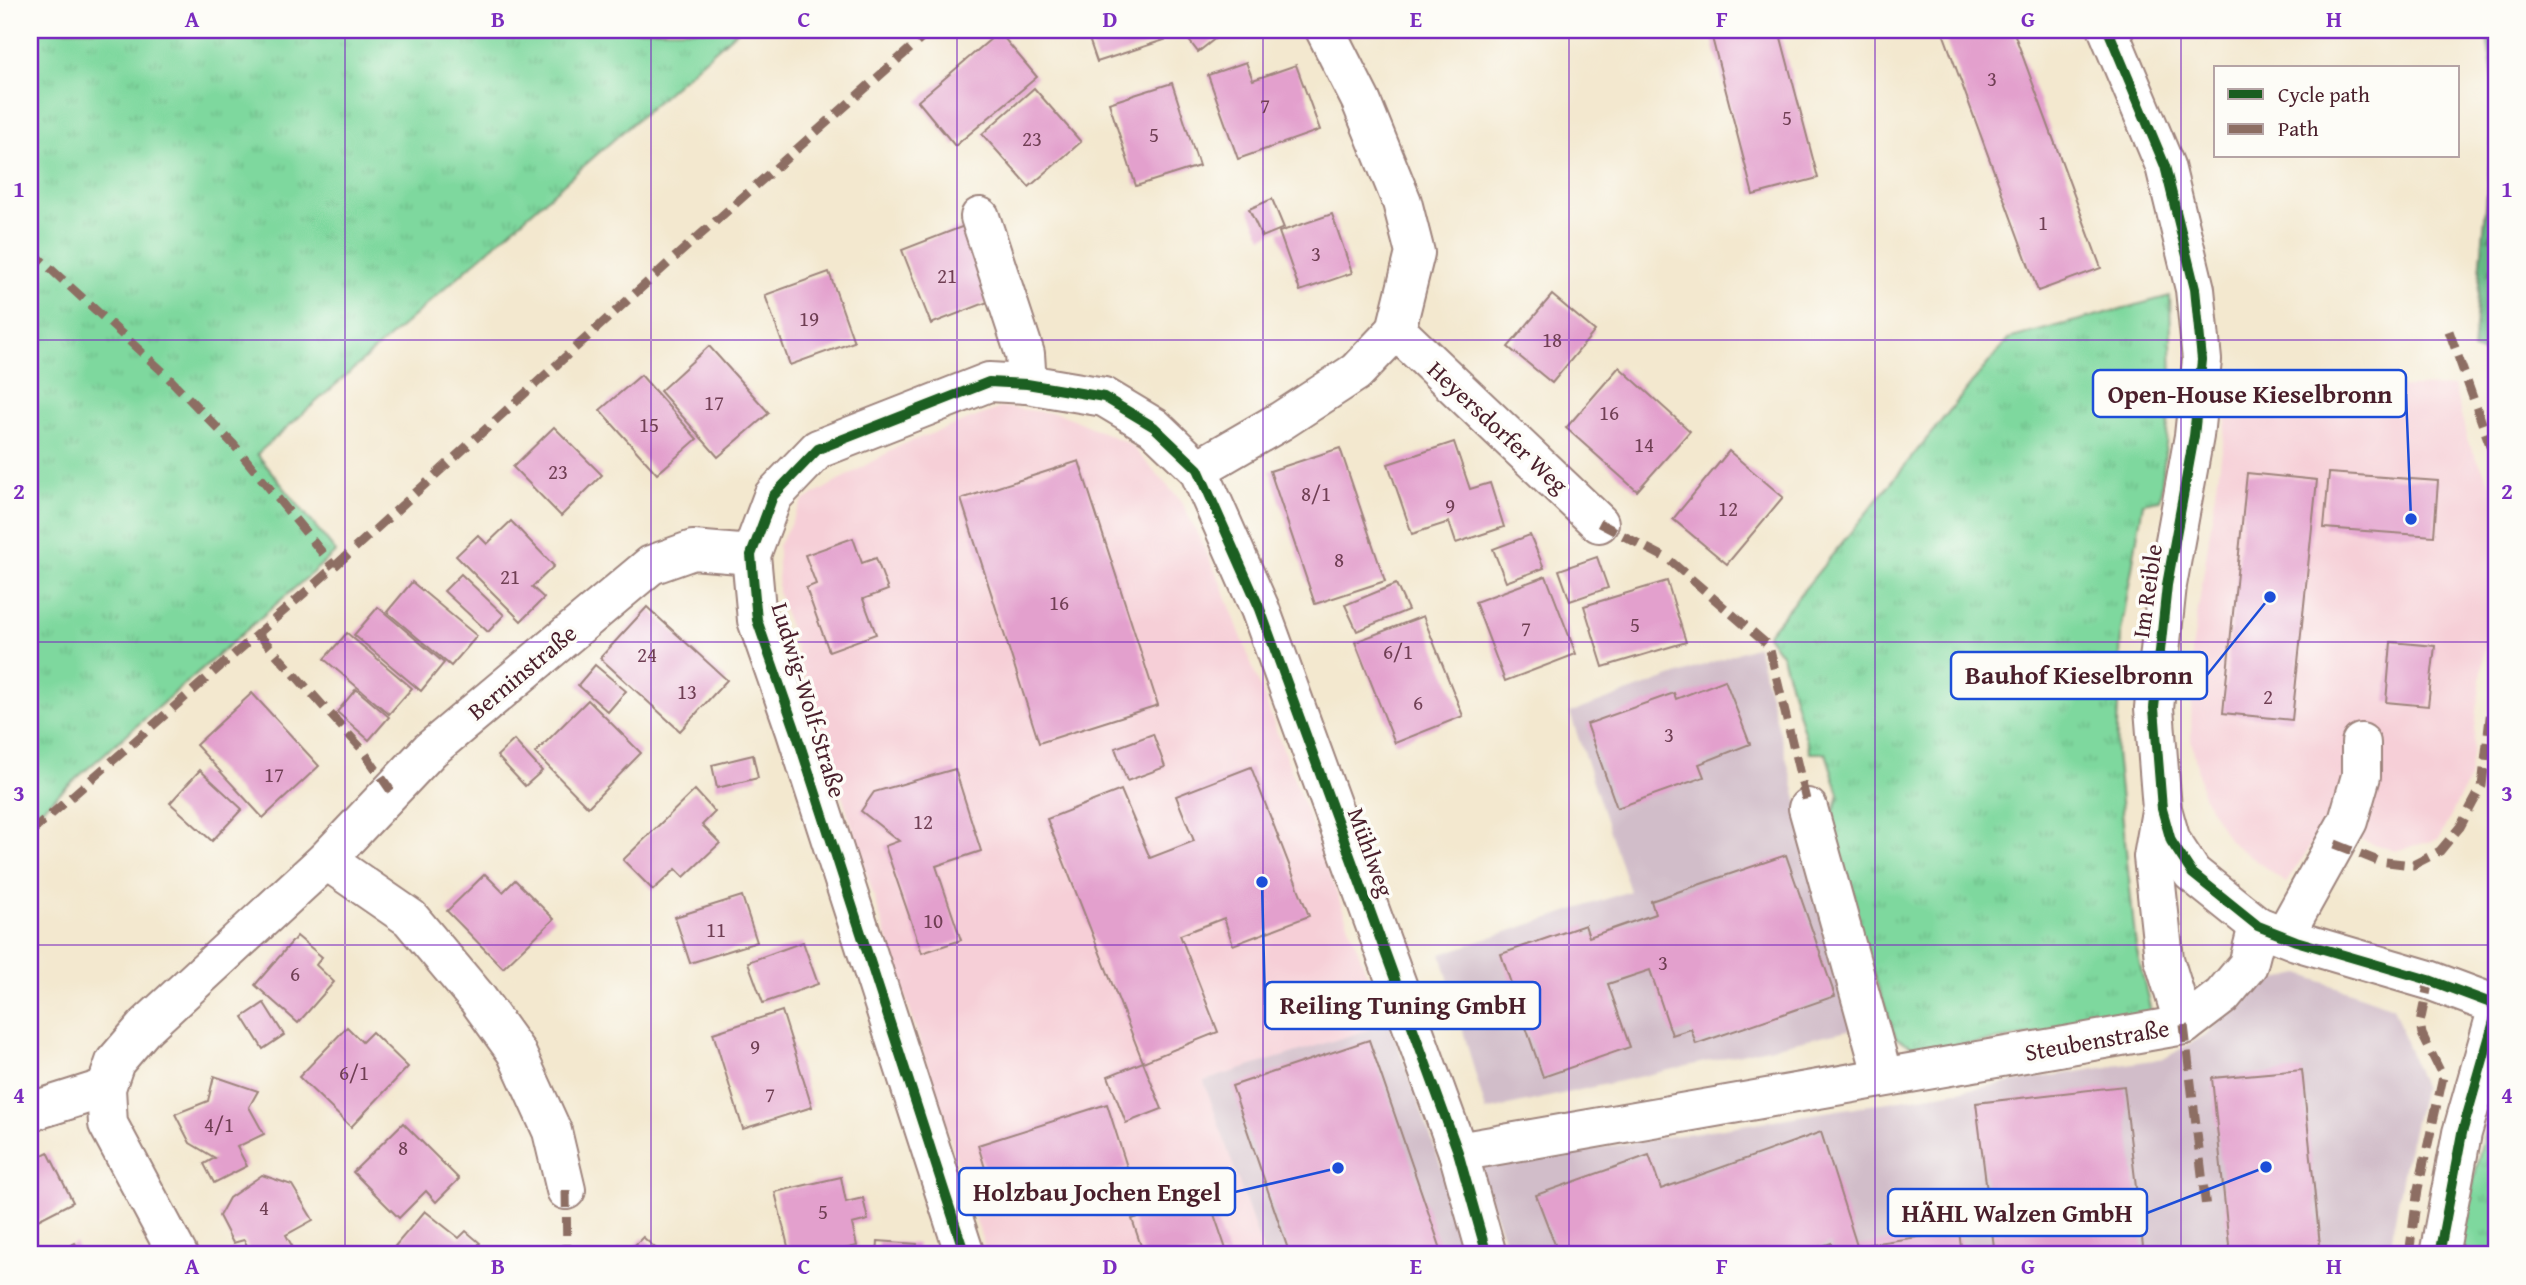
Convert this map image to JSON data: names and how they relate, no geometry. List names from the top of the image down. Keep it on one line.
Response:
{"streets":{"street":["Heyersdorfer Weg","Im Reible","Berninstraße","Ludwig-Wolf-Straße","Mühlweg","Steubenstraße"]},"crossings":[["Im Reible","Steubenstraße"],["Berninstraße","Ludwig-Wolf-Straße"],["Ludwig-Wolf-Straße","Mühlweg"],["Mühlweg","Steubenstraße"]],"places":["Open-House Kieselbronn","Bauhof Kieselbronn","Reiling Tuning GmbH","HÄHL Walzen GmbH","Holzbau Jochen Engel"],"house_numbers":["3","7","5","5","23","1","3","21","19","18","17","16","15","14","23","8/1","9","12","8","21","16","5","7","6/1","24","13","2","6","3","17","12","10","11","3","6","9","6/1","7","4/1","8","4","5"],"legend":["Cycle path","Path"],"grid":{"columns":["A","B","C","D","E","F","G","H"],"rows":["1","2","3","4"]}}
